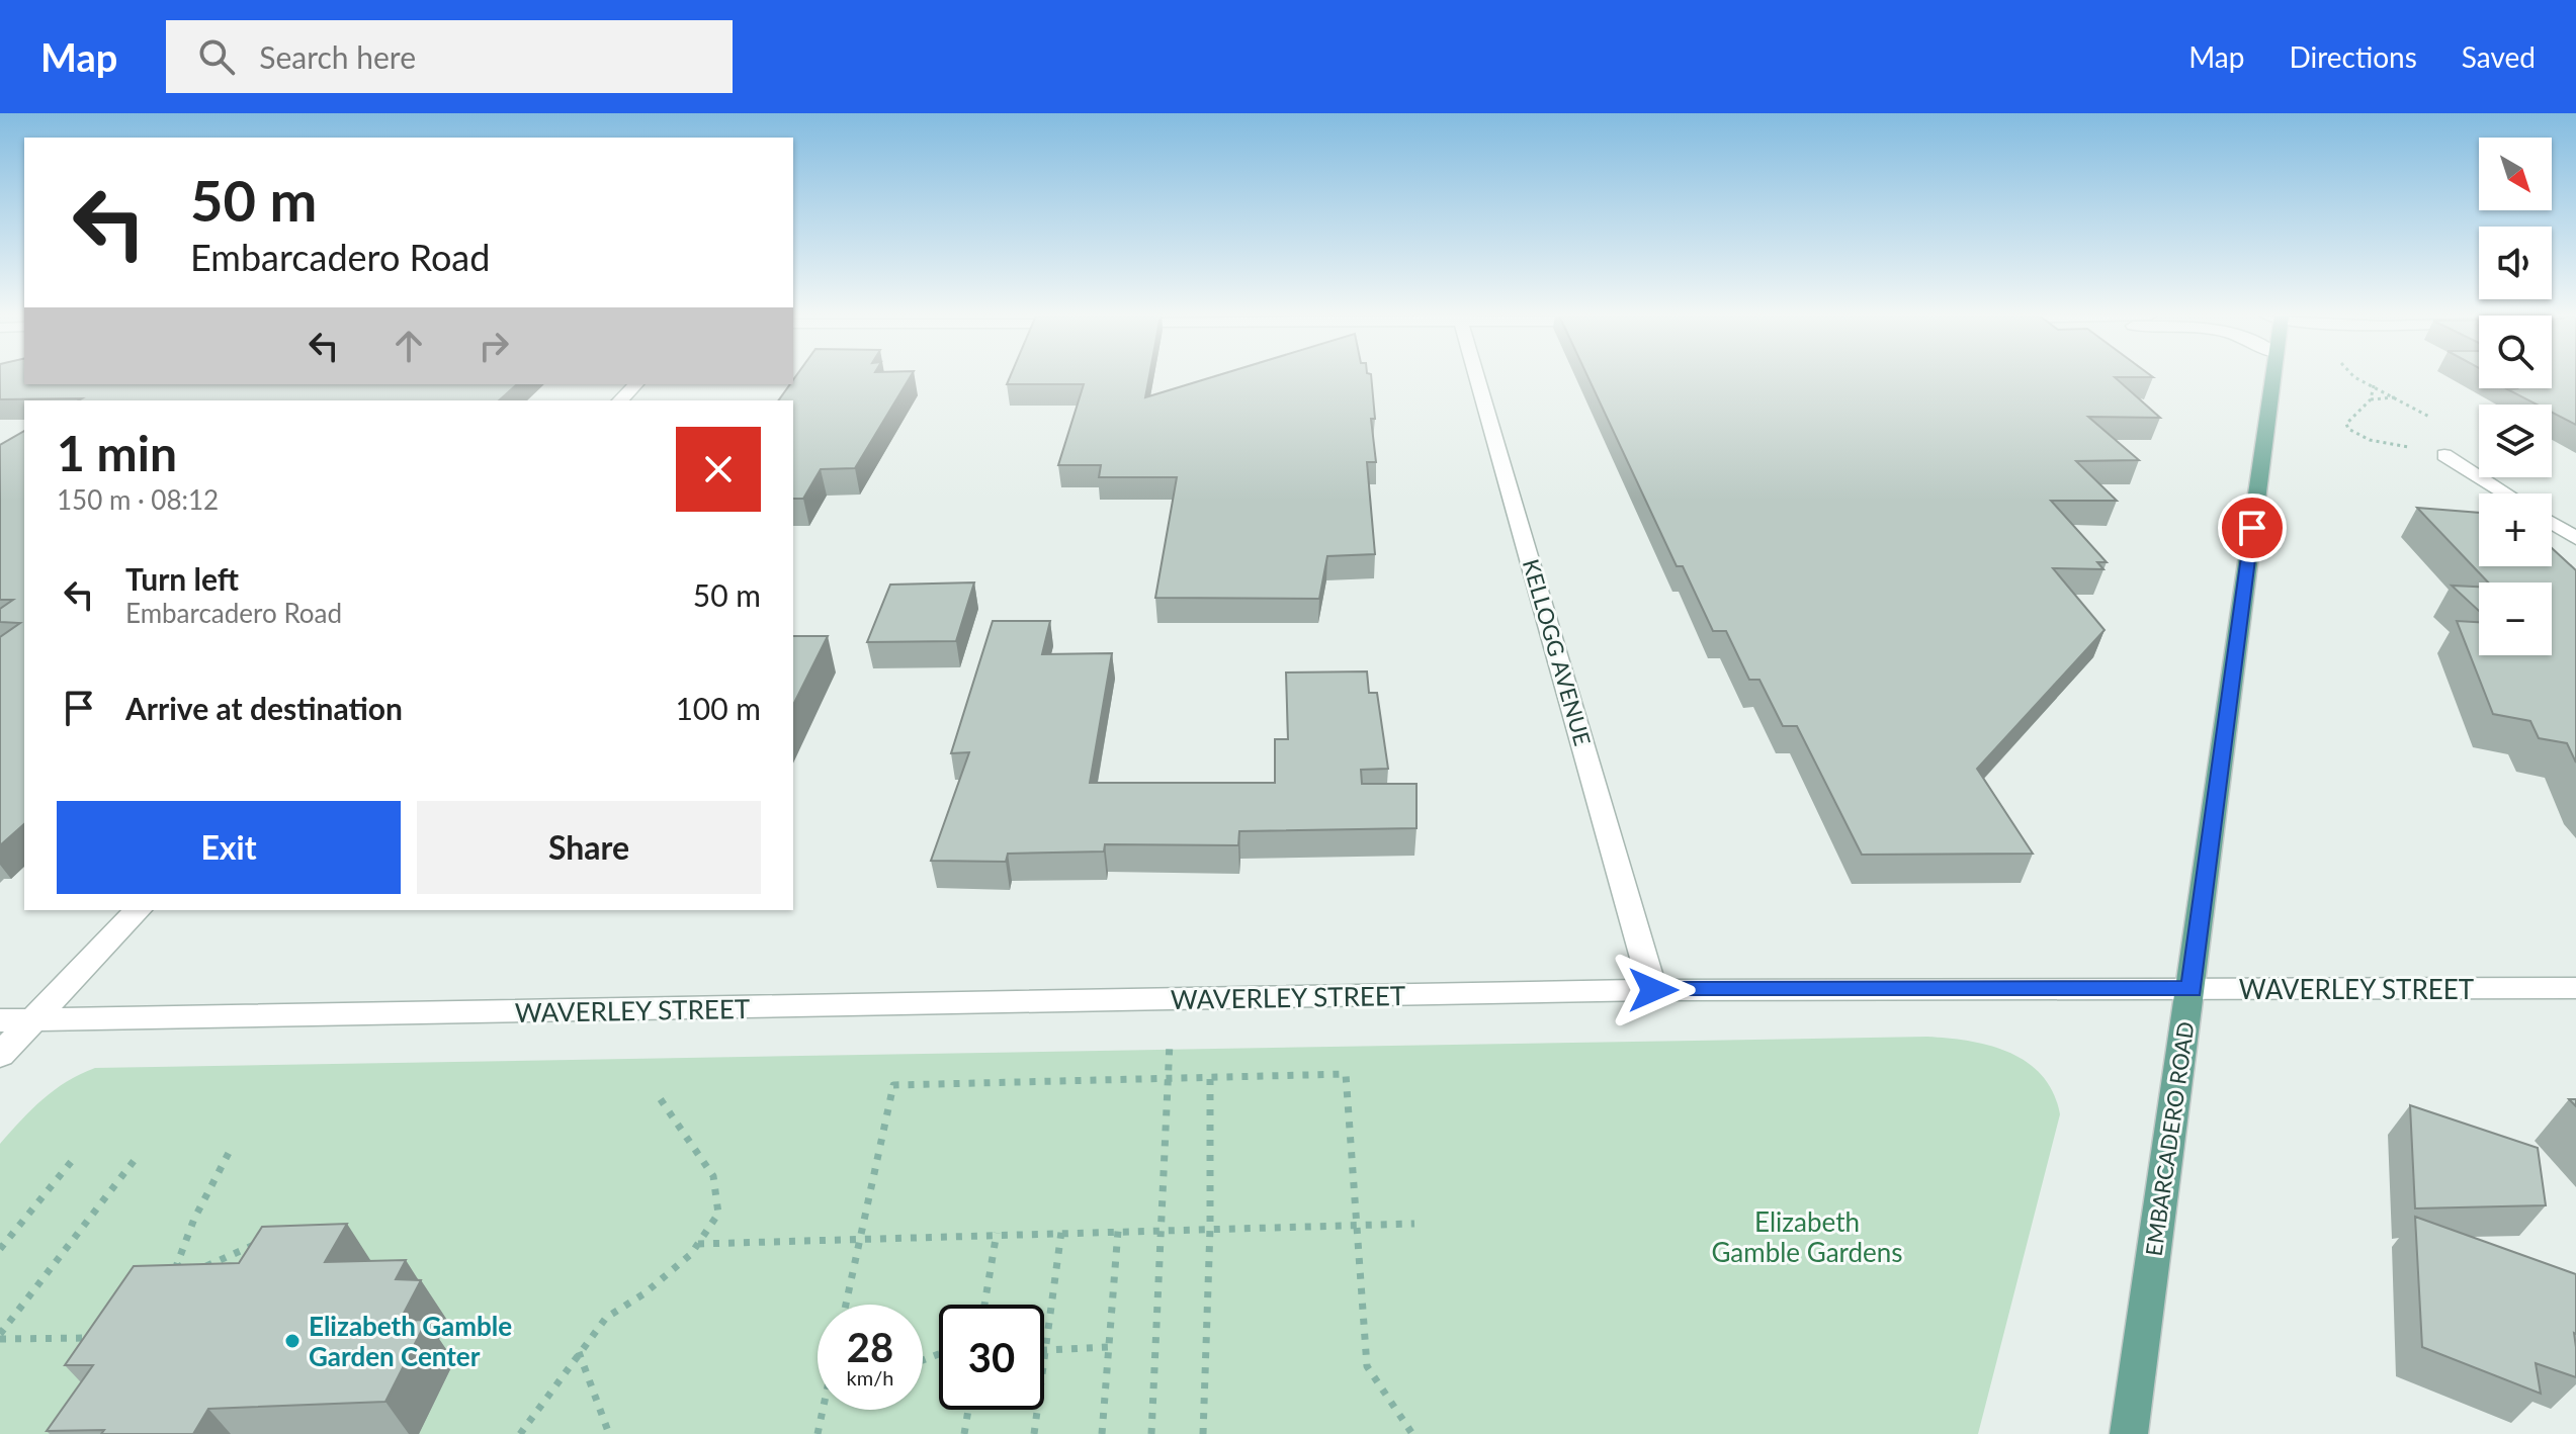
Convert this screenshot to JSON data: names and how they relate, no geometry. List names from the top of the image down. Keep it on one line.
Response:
{"streets":{"main road":["EMBARCADERO ROAD"],"street":["KELLOGG AVENUE","WAVERLEY STREET"]},"crossings":[["KELLOGG AVENUE","WAVERLEY STREET"],["WAVERLEY STREET","EMBARCADERO ROAD"]],"parks":["Elizabeth Gamble Gardens"],"places":["Elizabeth Gamble Garden Center"],"north":"bottom right","page":{"header":"Map","search":"Search here","nav":["Map","Directions","Saved"],"map_buttons":["+","−"],"turn":["50 m","Embarcadero Road"],"heading":["1 min","150 m · 08:12"],"list":[{"name":"Turn left","note":"Embarcadero Road","value":"50 m"},{"name":"Arrive at destination","value":"100 m"}],"buttons":["Exit","Share"],"speed":"28 km/h","limit":"30"}}
